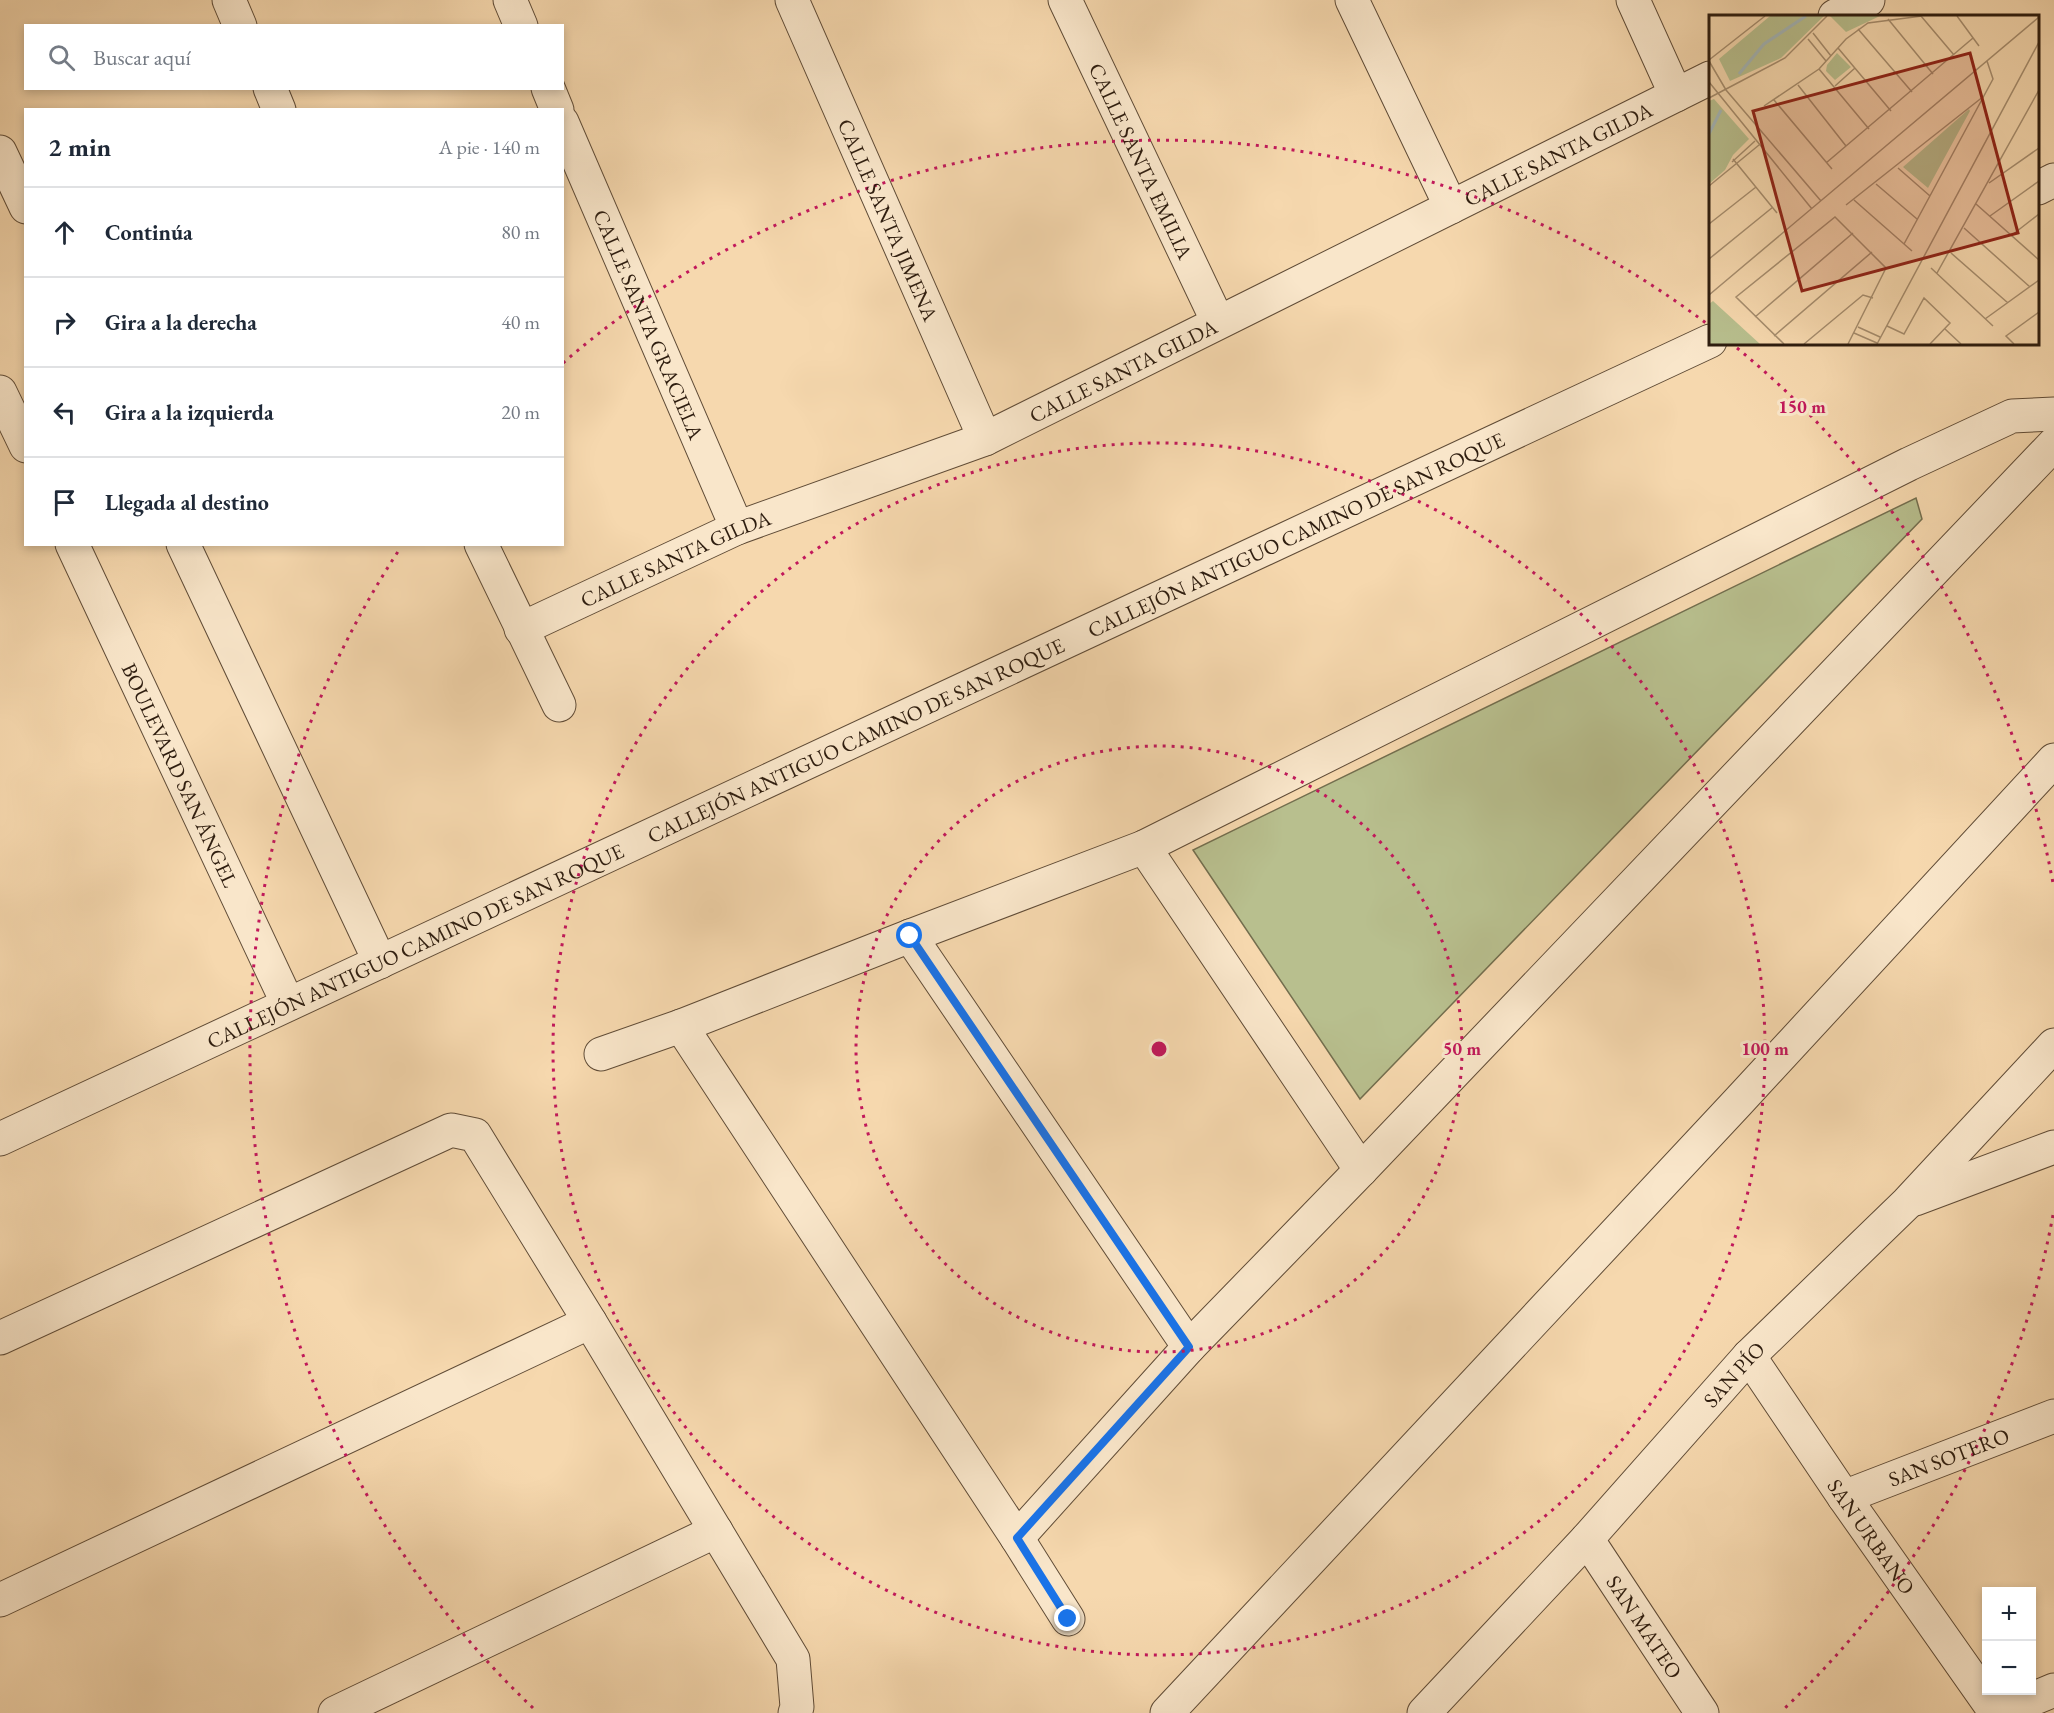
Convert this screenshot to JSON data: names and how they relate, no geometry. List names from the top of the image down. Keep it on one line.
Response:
{"streets":{"street":["CALLE SANTA GILDA","CALLE SANTA EMILIA","CALLE SANTA JIMENA","CALLE SANTA GRACIELA","CALLEJÓN ANTIGUO CAMINO DE SAN ROQUE","BOULEVARD SAN ÁNGEL","SAN PÍO","SAN SOTERO","SAN URBANO","SAN MATEO"]},"crossings":[["CALLE SANTA GILDA","CALLE SANTA EMILIA"],["CALLE SANTA GILDA","CALLE SANTA JIMENA"],["CALLE SANTA GILDA","CALLE SANTA GRACIELA"],["CALLEJÓN ANTIGUO CAMINO DE SAN ROQUE","BOULEVARD SAN ÁNGEL"],["SAN PÍO","SAN URBANO"],["SAN PÍO","SAN MATEO"],["SAN SOTERO","SAN URBANO"]],"page":{"search":"Buscar aquí","heading":["2 min","A pie · 140 m"],"list":[["Continúa","80 m"],["Gira a la derecha","40 m"],["Gira a la izquierda","20 m"],"Llegada al destino"],"map_buttons":["+","−"]},"rings":["150 m","50 m","100 m"]}
